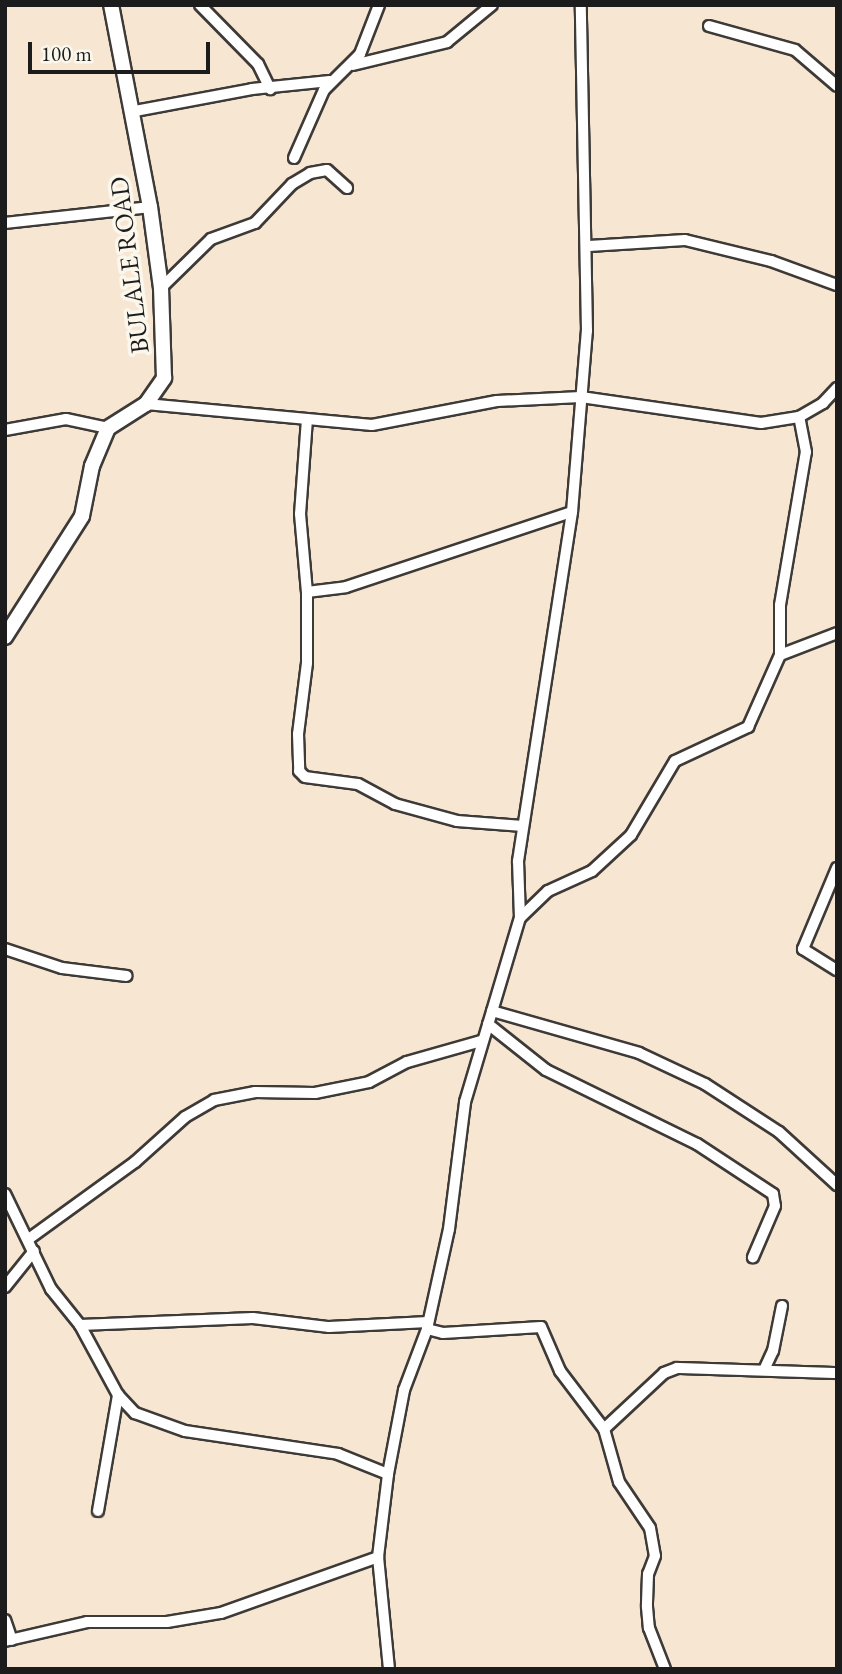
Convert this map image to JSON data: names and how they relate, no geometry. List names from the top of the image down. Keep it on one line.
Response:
{"streets":{"street":["BULALE ROAD"]},"scale_bar":"100 m"}
